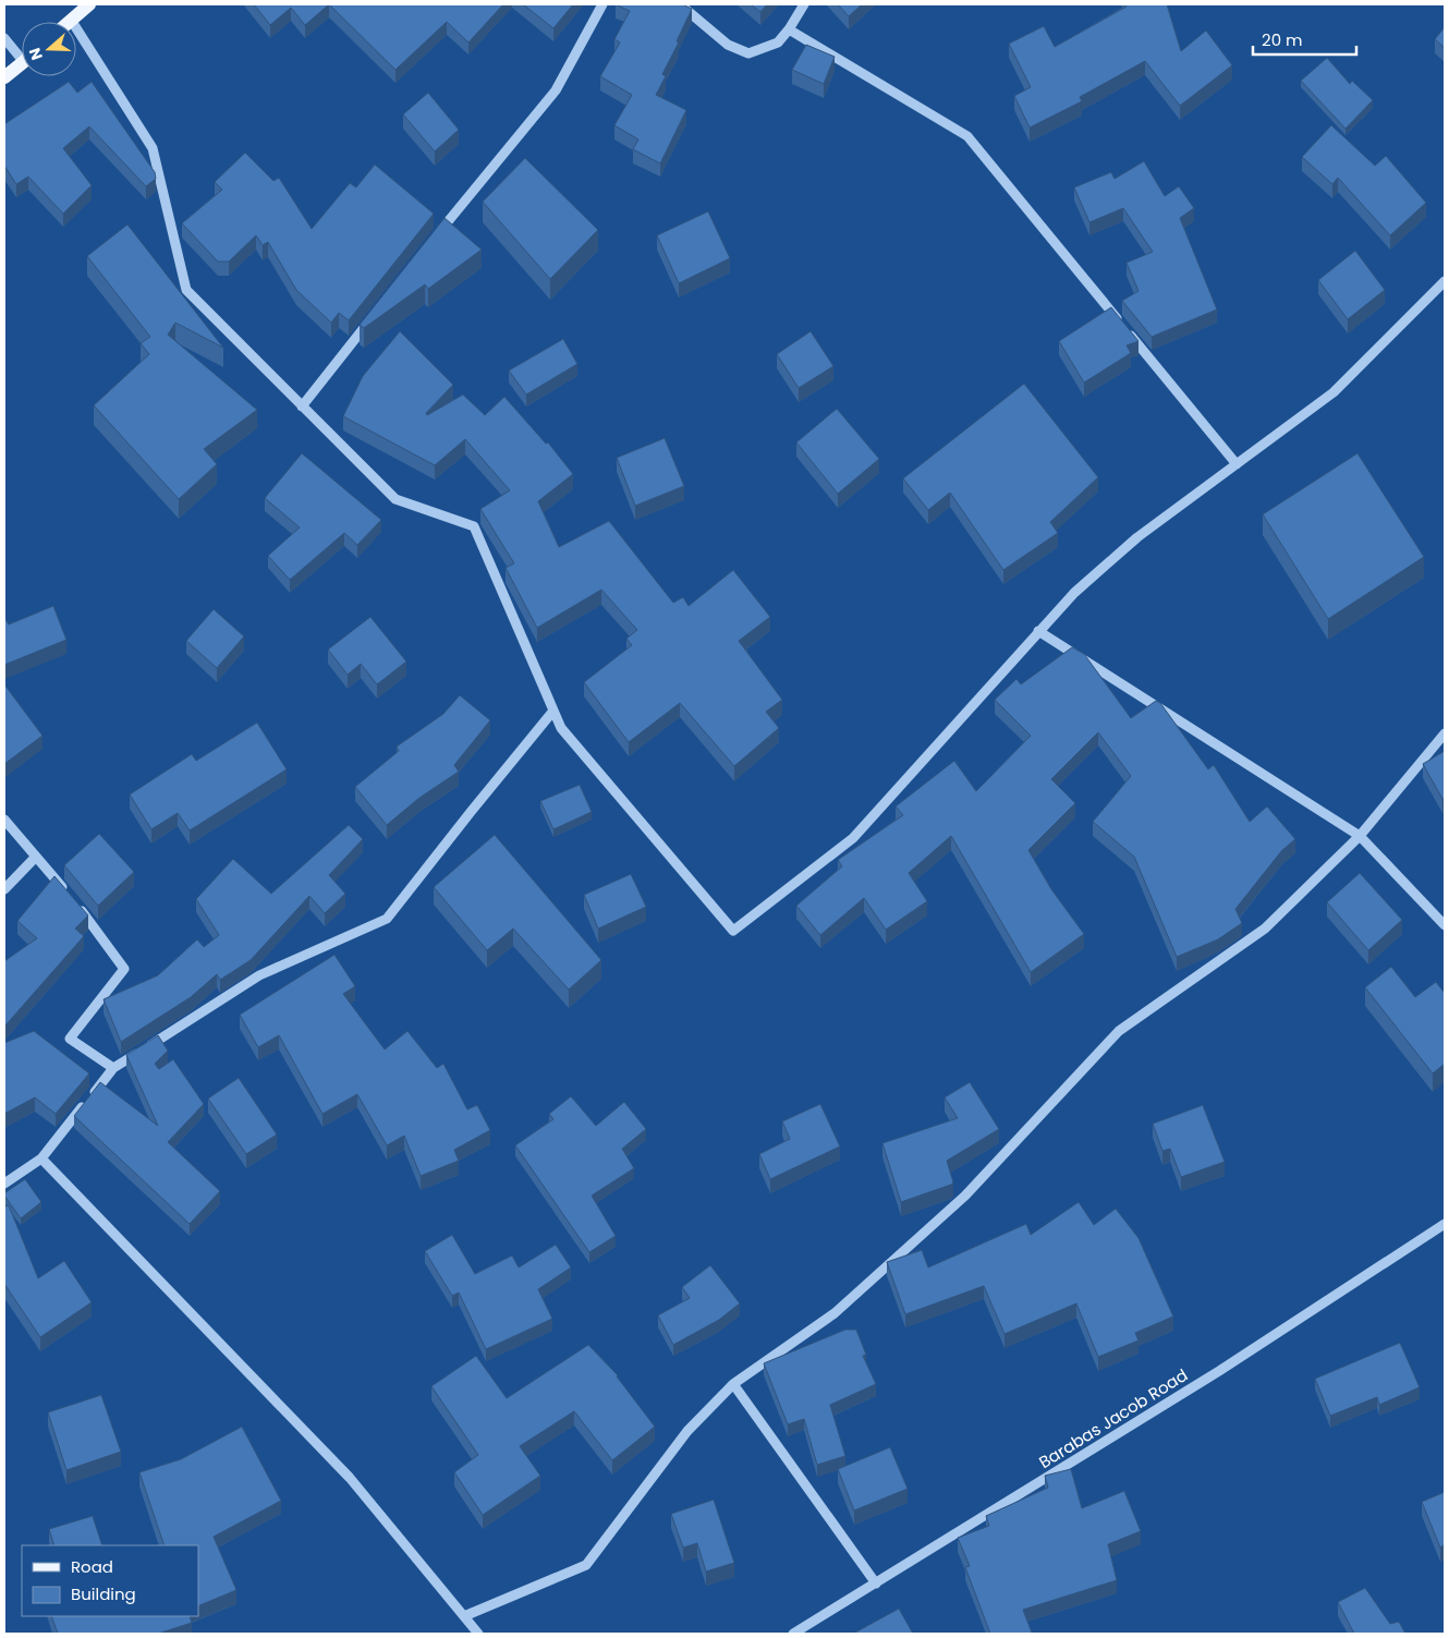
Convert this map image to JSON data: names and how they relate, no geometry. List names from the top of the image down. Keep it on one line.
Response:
{"streets":{"street":["Barabas Jacob Road"]},"legend":["Road","Building"],"scale_bar":"20 m","north":"left"}
